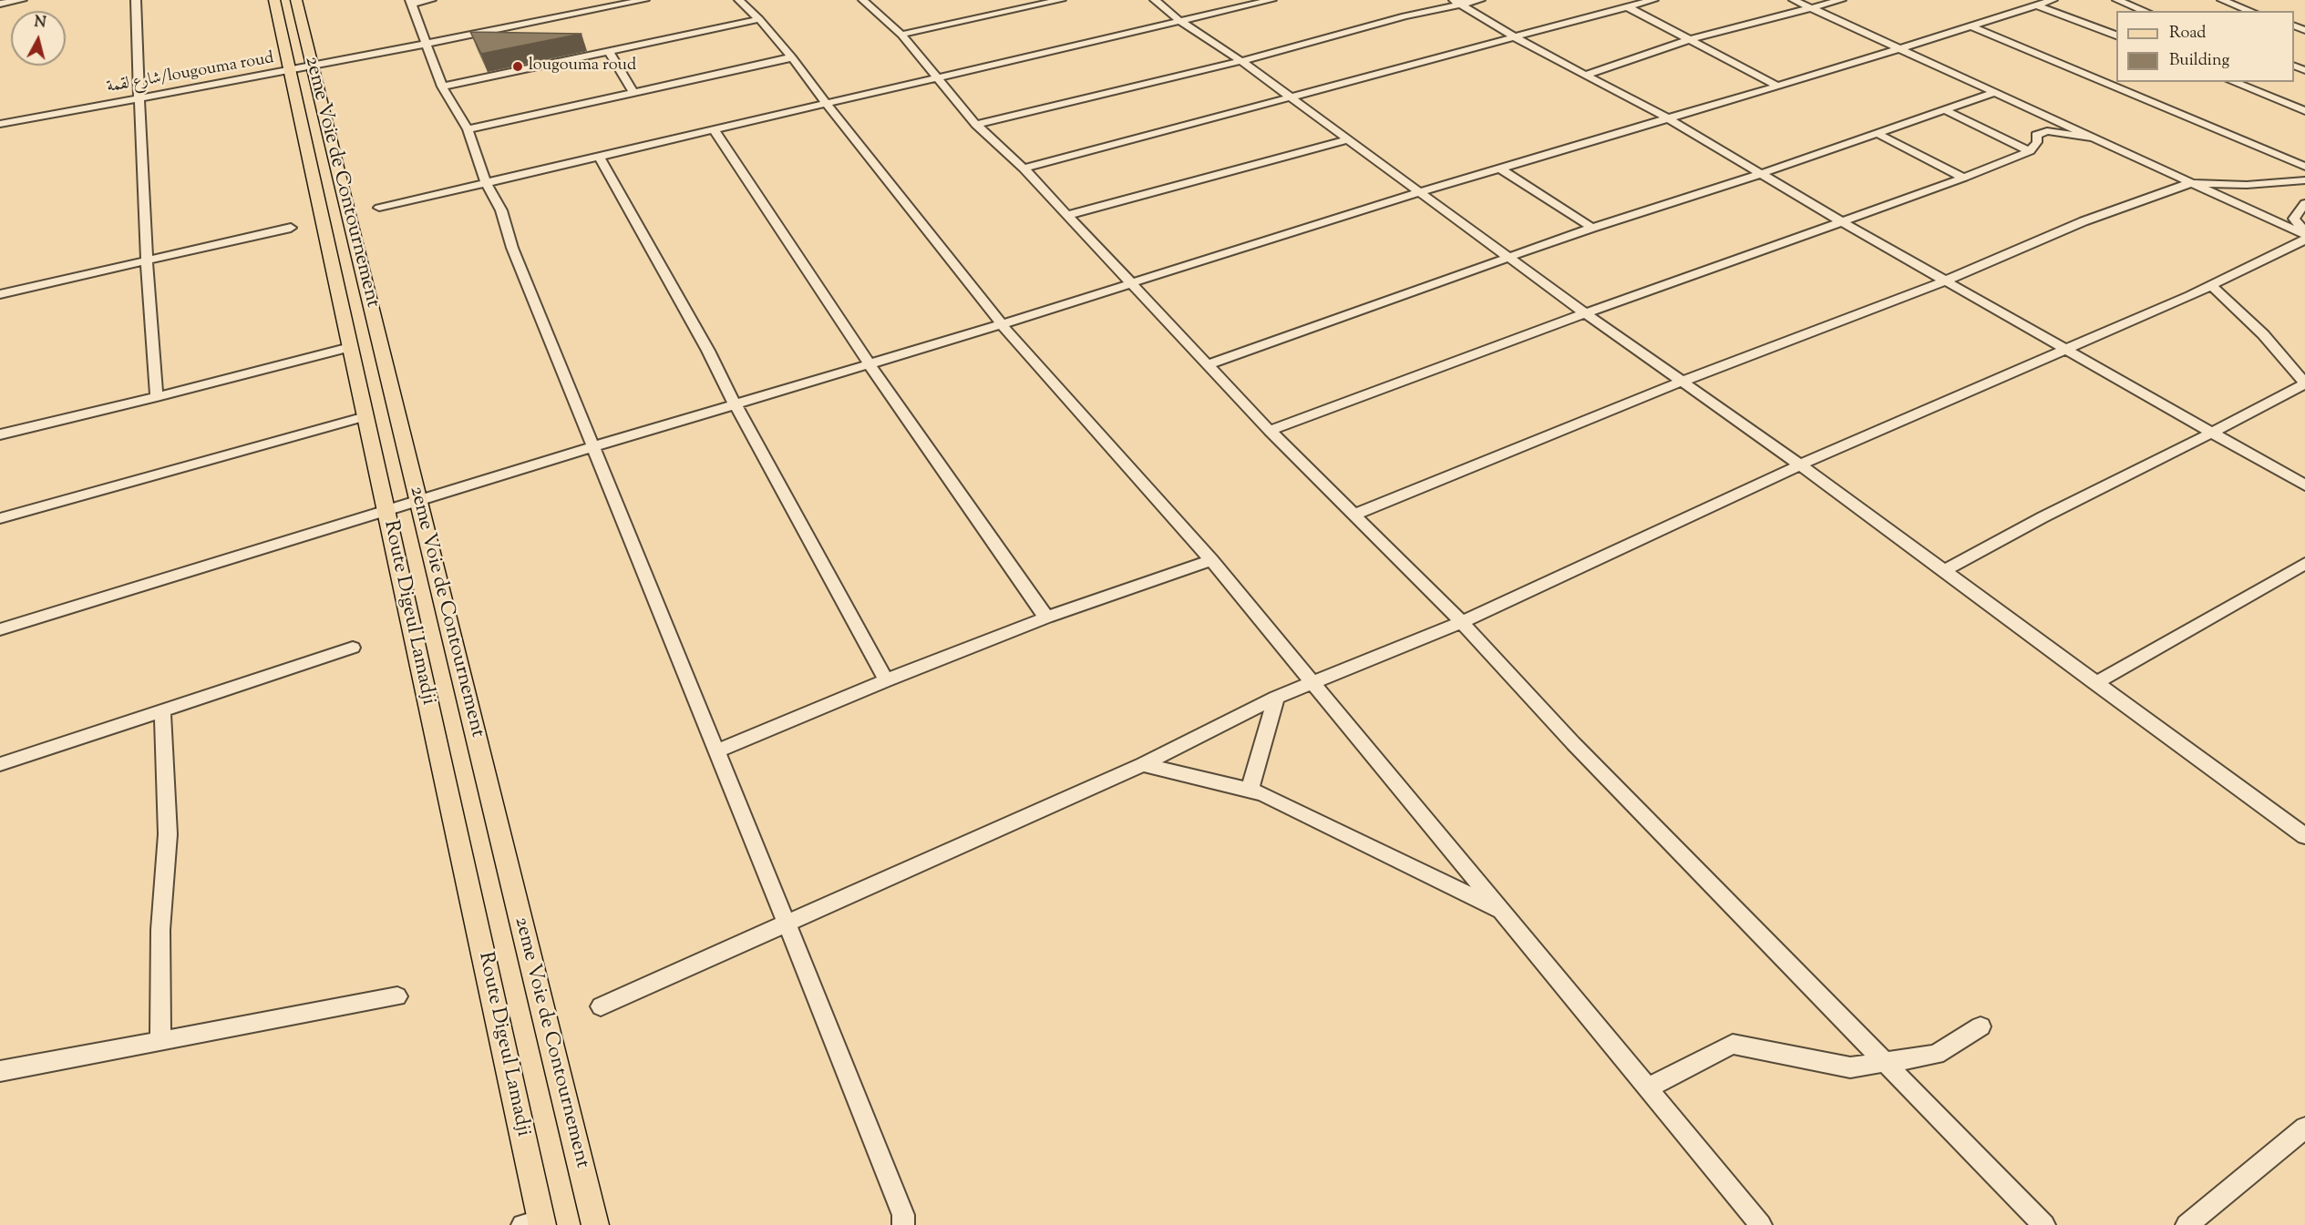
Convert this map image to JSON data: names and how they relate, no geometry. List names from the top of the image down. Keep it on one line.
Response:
{"streets":{"main road":["2eme Voie de Contournement","Route Digeul Lamadji"],"street":["شارع لقمة/lougouma roud"]},"crossings":[["شارع لقمة/lougouma roud","2eme Voie de Contournement"],["شارع لقمة/lougouma roud","Route Digeul Lamadji"]],"places":["lougouma roud"],"legend":["Road","Building"],"north":"top"}
